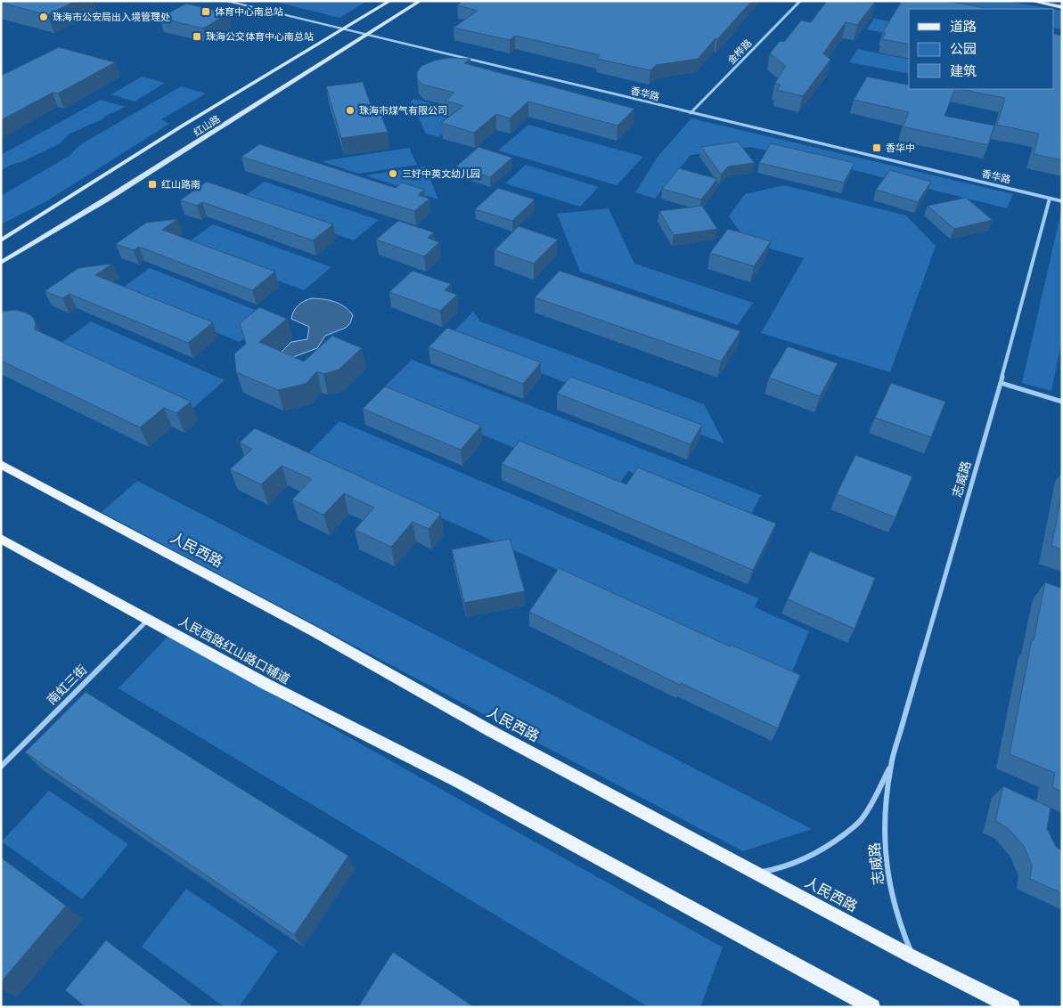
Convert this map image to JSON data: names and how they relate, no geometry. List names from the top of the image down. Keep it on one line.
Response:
{"streets":{"main road":["红山路","人民西路","人民西路红山路口辅道"],"street":["金桦路","香华路","志威路","南虹三街"]},"crossings":[["金桦路","香华路"],["香华路","红山路"],["香华路","志威路"],["志威路","人民西路"],["人民西路红山路口辅道","南虹三街"]],"places":{"transit":["体育中心南总站","珠海公交体育中心南总站","香华中","红山路南"],"other":["珠海市公安局出入境管理处","珠海市煤气有限公司","三好中英文幼儿园"]},"legend":["道路","公园","建筑"]}
